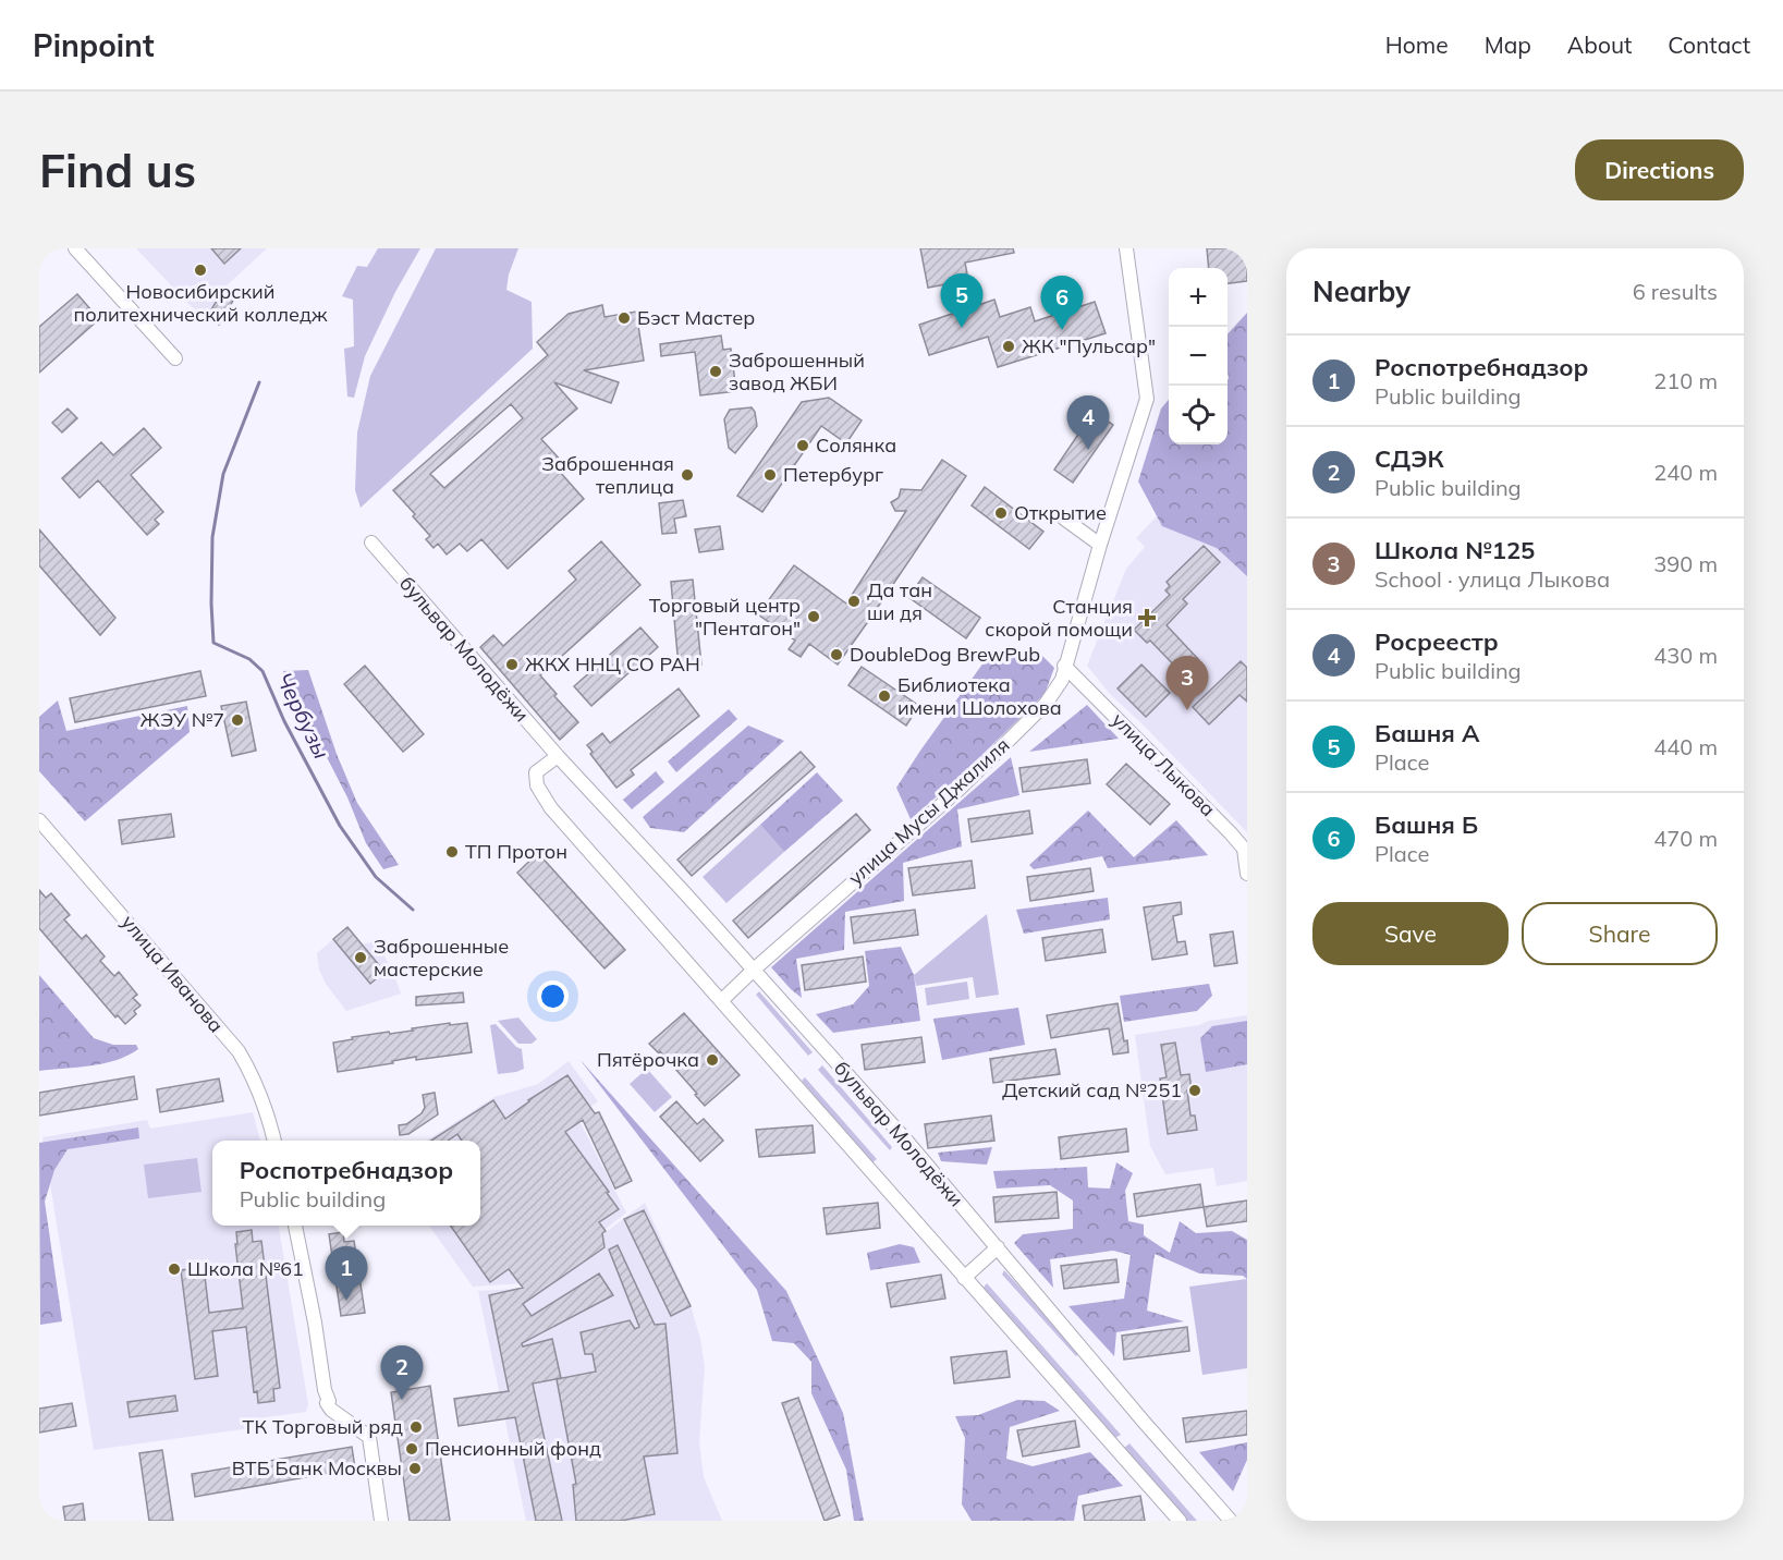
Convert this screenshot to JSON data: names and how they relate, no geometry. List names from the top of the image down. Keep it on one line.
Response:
{"streets":{"street":["бульвар Молодёжи","улица Лыкова","улица Мусы Джалиля","улица Иванова"]},"crossings":[["бульвар Молодёжи","улица Мусы Джалиля"],["улица Лыкова","улица Мусы Джалиля"]],"water":["Чербузы"],"places":{"other":["Новосибирский политехнический колледж","Бэст Мастер","ЖК \"Пульсар\"","Заброшенный завод ЖБИ","Солянка","Заброшенная теплица","Петербург","Открытие","Да тан ши дя","Торговый центр \"Пентагон\"","DoubleDog BrewPub","ЖКХ ННЦ СО РАН","Библиотека имени Шолохова","ЖЭУ №7","ТП Протон","Заброшенные мастерские","Пятёрочка","Детский сад №251","Школа №61","ТК Торговый ряд","Пенсионный фонд","ВТБ Банк Москвы"],"health":["Станция скорой помощи"]},"page":{"header":"Pinpoint","nav":["Home","Map","About","Contact"],"buttons":["Directions",["Save","Share"]],"title":"Find us","heading":["Nearby","6 results"],"map_buttons":["+","−"],"pins":["5","6","4","3","1","2"],"list":[{"mark":"1","name":"Роспотребнадзор","note":"Public building","value":"210 m"},{"mark":"2","name":"СДЭК","note":"Public building","value":"240 m"},{"mark":"3","name":"Школа №125","note":"School · улица Лыкова","value":"390 m"},{"mark":"4","name":"Росреестр","note":"Public building","value":"430 m"},{"mark":"5","name":"Башня А","note":"Place","value":"440 m"},{"mark":"6","name":"Башня Б","note":"Place","value":"470 m"}],"popup":["Роспотребнадзор","Public building"]}}
